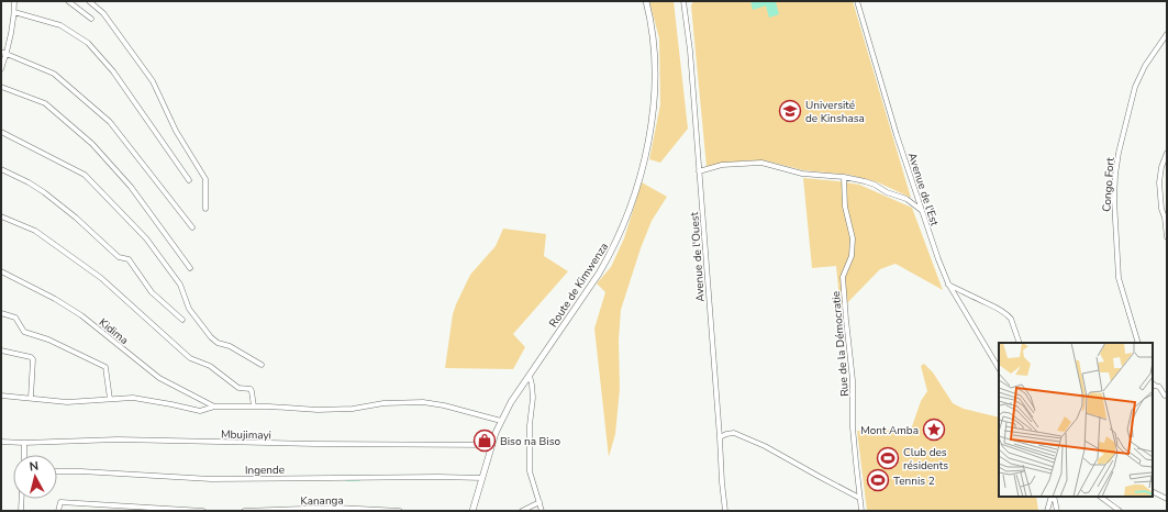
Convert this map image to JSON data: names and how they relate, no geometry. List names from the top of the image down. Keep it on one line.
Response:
{"streets":{"street":["Congo Fort","Avenue de l'Est","Avenue de l'Ouest","Route de Kimwenza","Kidima","Rue de la Démocratie","Mbujimayi","Ingende","Kananga"]},"crossings":[["Route de Kimwenza","Mbujimayi"],["Route de Kimwenza","Ingende"]],"places":{"school or university":["Université de Kinshasa"],"place":["Mont Amba"],"shop":["Biso na Biso"],"sports":["Club des résidents","Tennis 2"]},"north":"top"}
